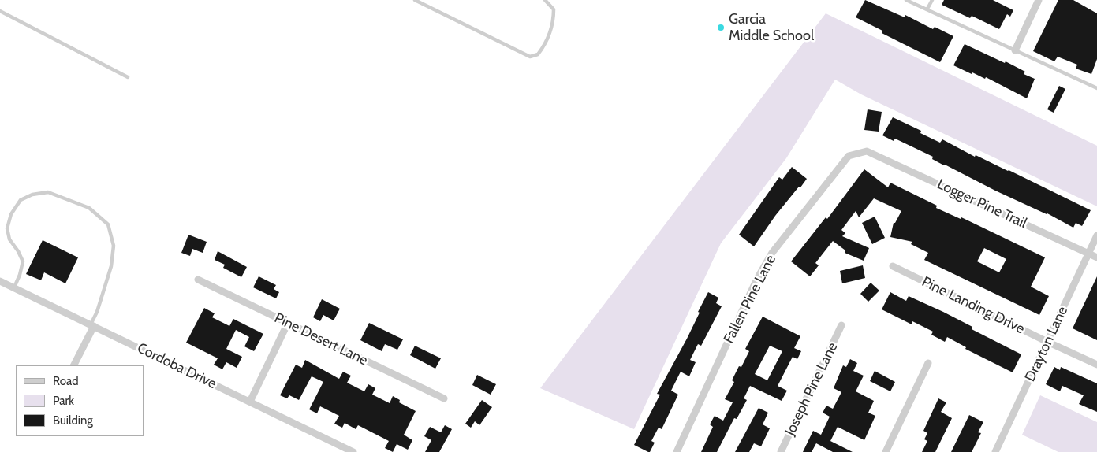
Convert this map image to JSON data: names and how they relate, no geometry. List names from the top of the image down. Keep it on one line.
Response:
{"streets":{"street":["Logger Pine Trail","Fallen Pine Lane","Pine Landing Drive","Pine Desert Lane","Drayton Lane","Cordoba Drive","Joseph Pine Lane"]},"crossings":[["Logger Pine Trail","Fallen Pine Lane"],["Logger Pine Trail","Drayton Lane"],["Pine Landing Drive","Drayton Lane"]],"places":["Garcia Middle School"],"legend":["Road","Park","Building"]}
